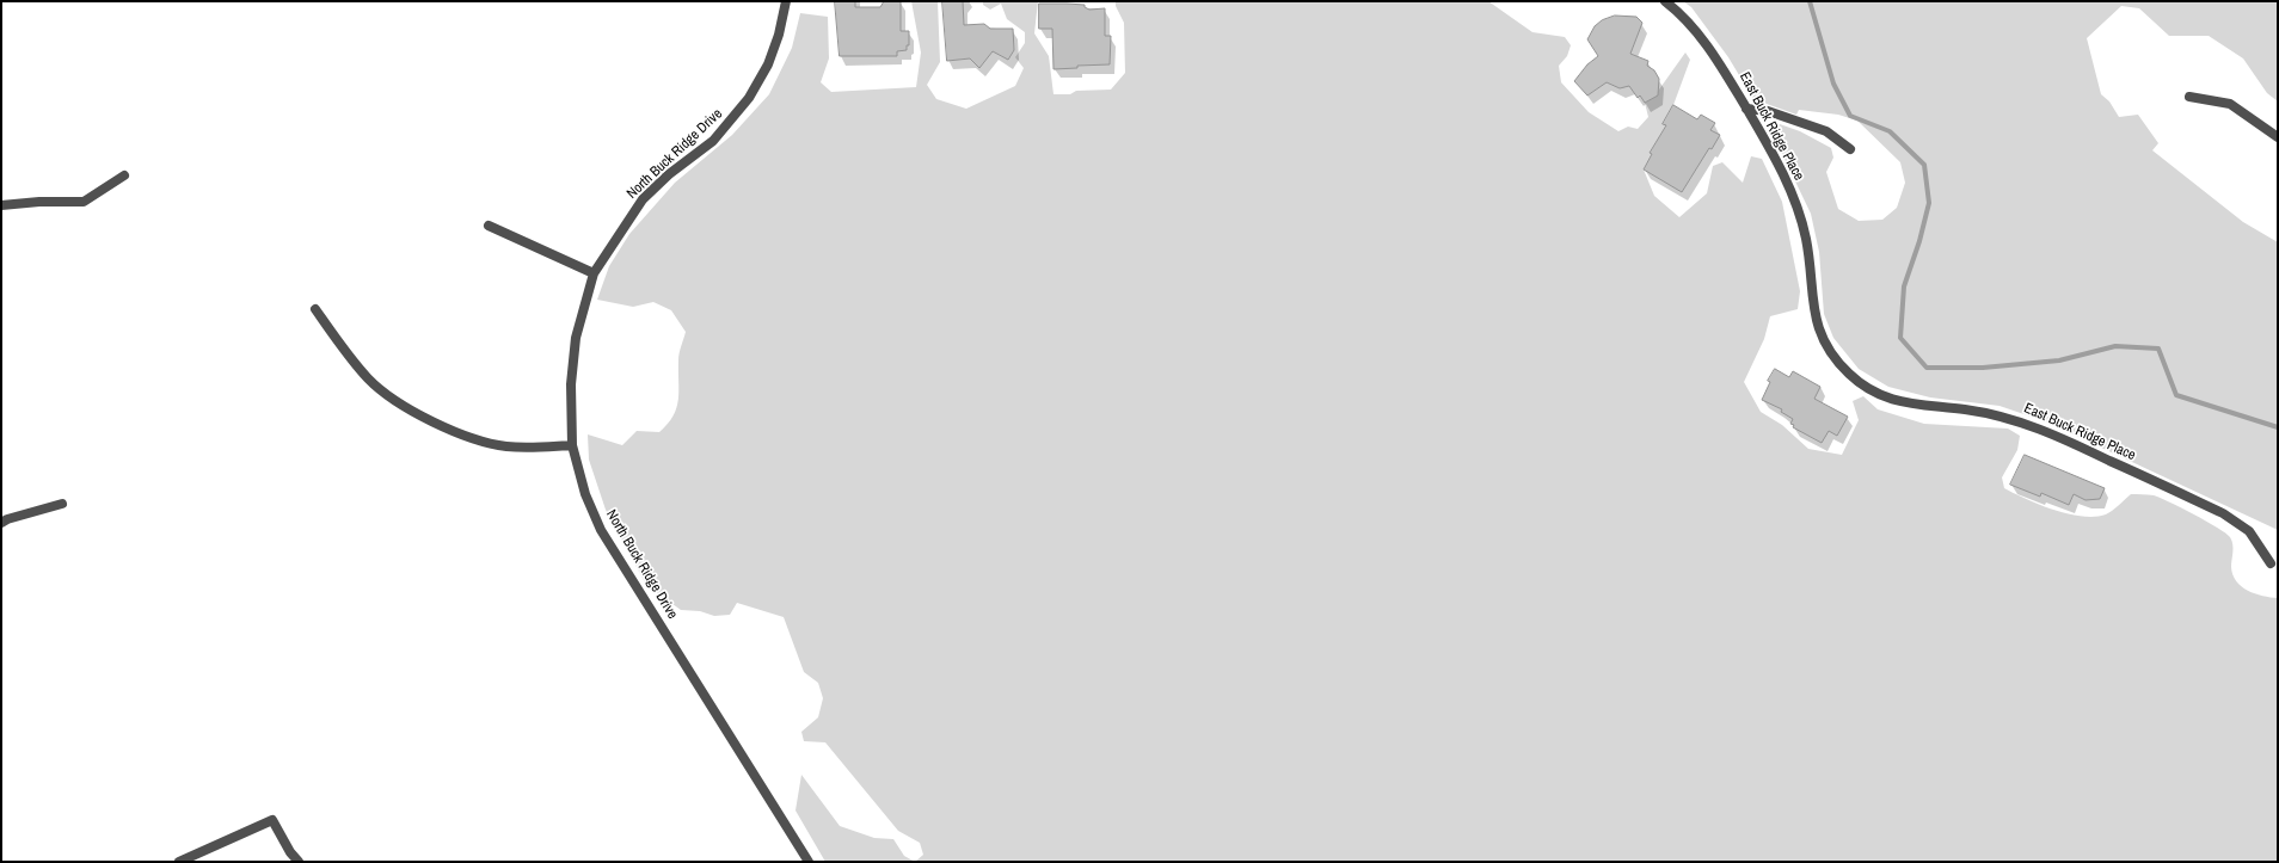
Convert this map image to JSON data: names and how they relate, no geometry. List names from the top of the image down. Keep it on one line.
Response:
{"streets":{"street":["East Buck Ridge Place","North Buck Ridge Drive"]}}
